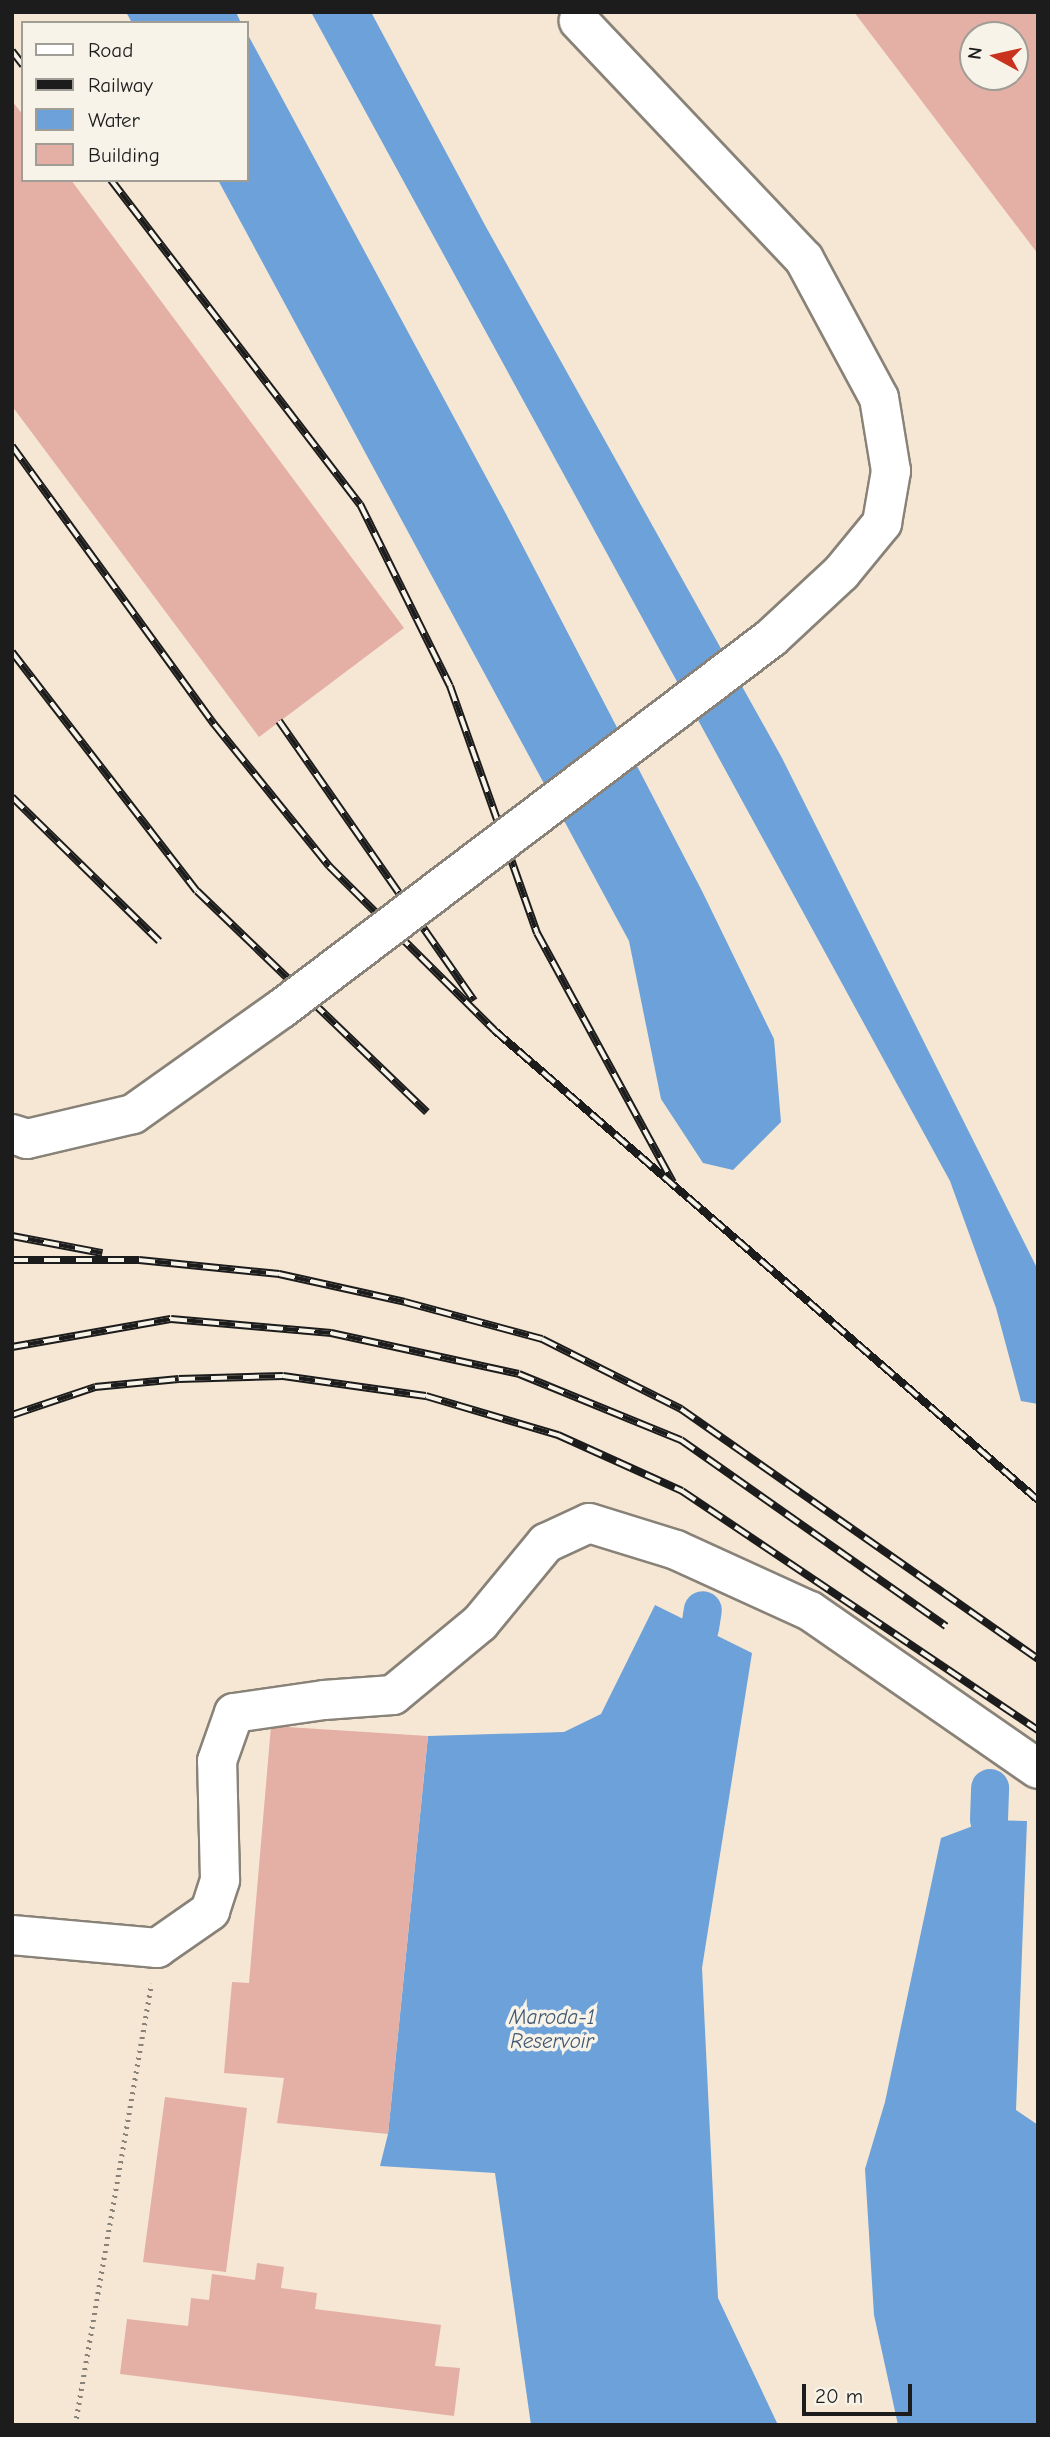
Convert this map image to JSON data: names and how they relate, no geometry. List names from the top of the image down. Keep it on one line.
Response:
{"water":["Maroda-1 Reservoir"],"legend":["Road","Railway","Water","Building"],"scale_bar":"20 m","north":"left"}
